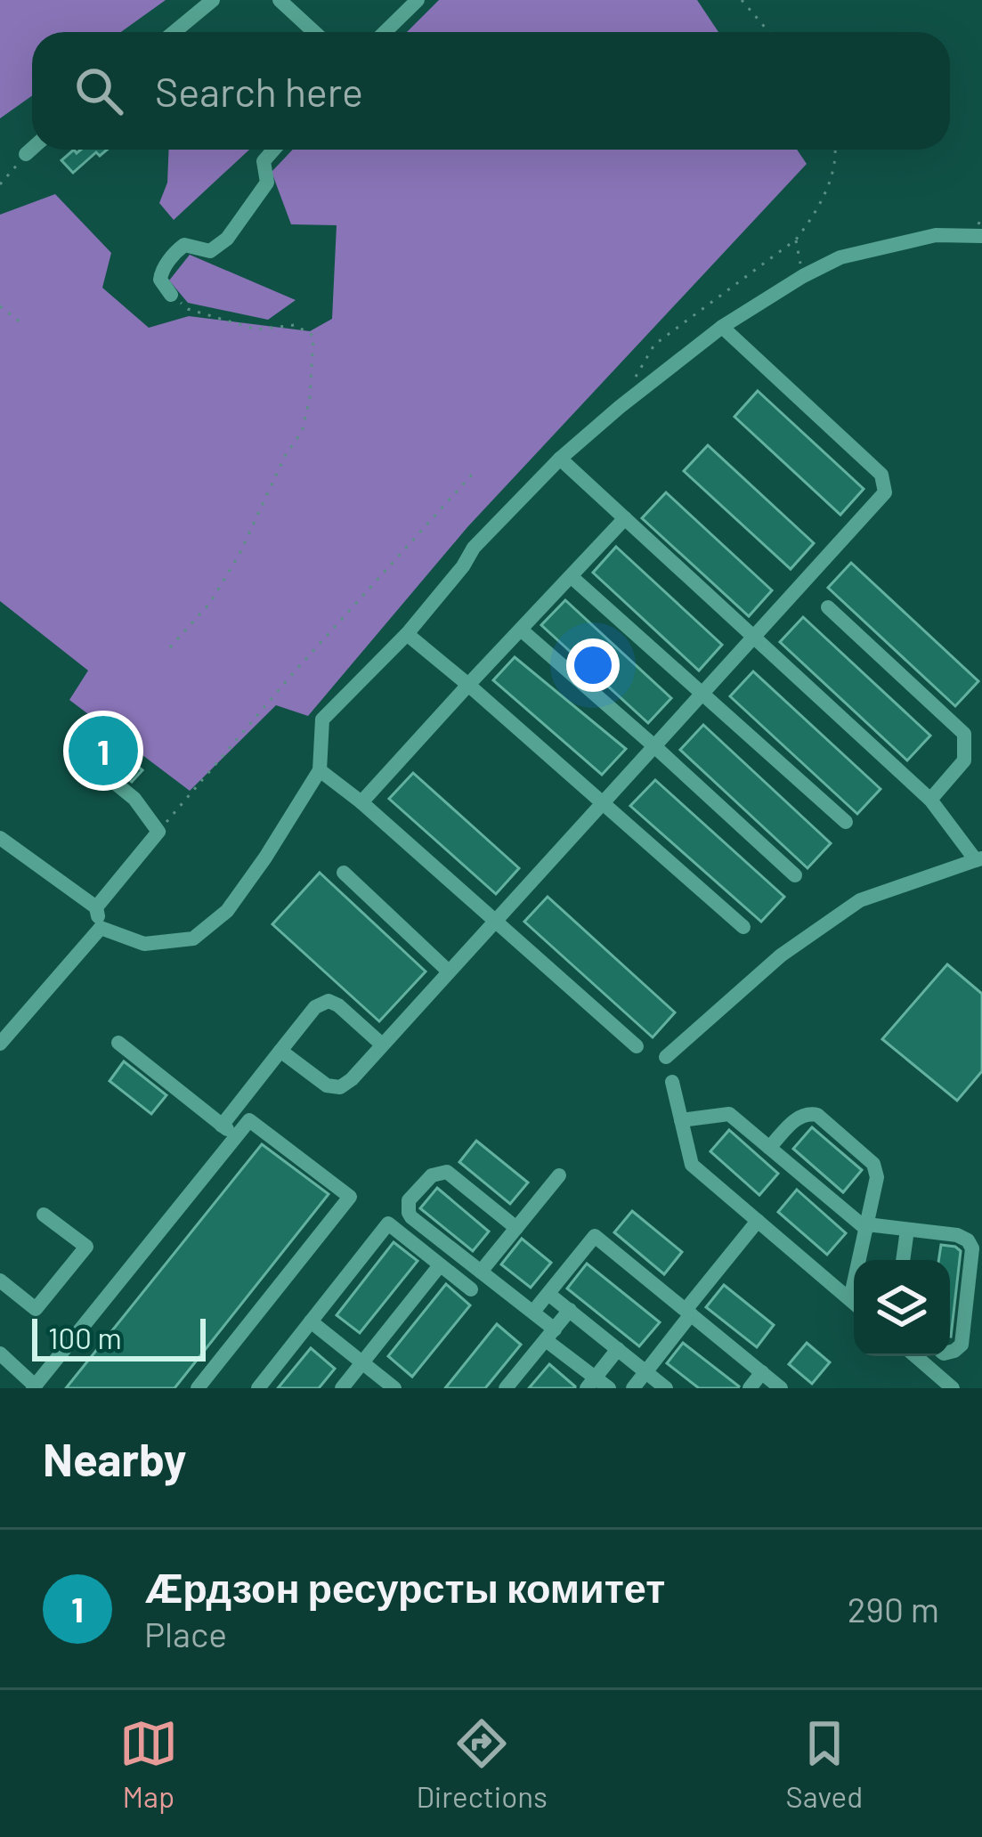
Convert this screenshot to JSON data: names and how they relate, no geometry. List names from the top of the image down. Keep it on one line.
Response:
{"scale_bar":"100 m","page":{"search":"Search here","pins":"1","scale":"100 m","heading":"Nearby","list":[{"mark":"1","name":"Æрдзон ресурсты комитет","note":"Place","value":"290 m"}],"nav":["Map","Directions","Saved"]}}
